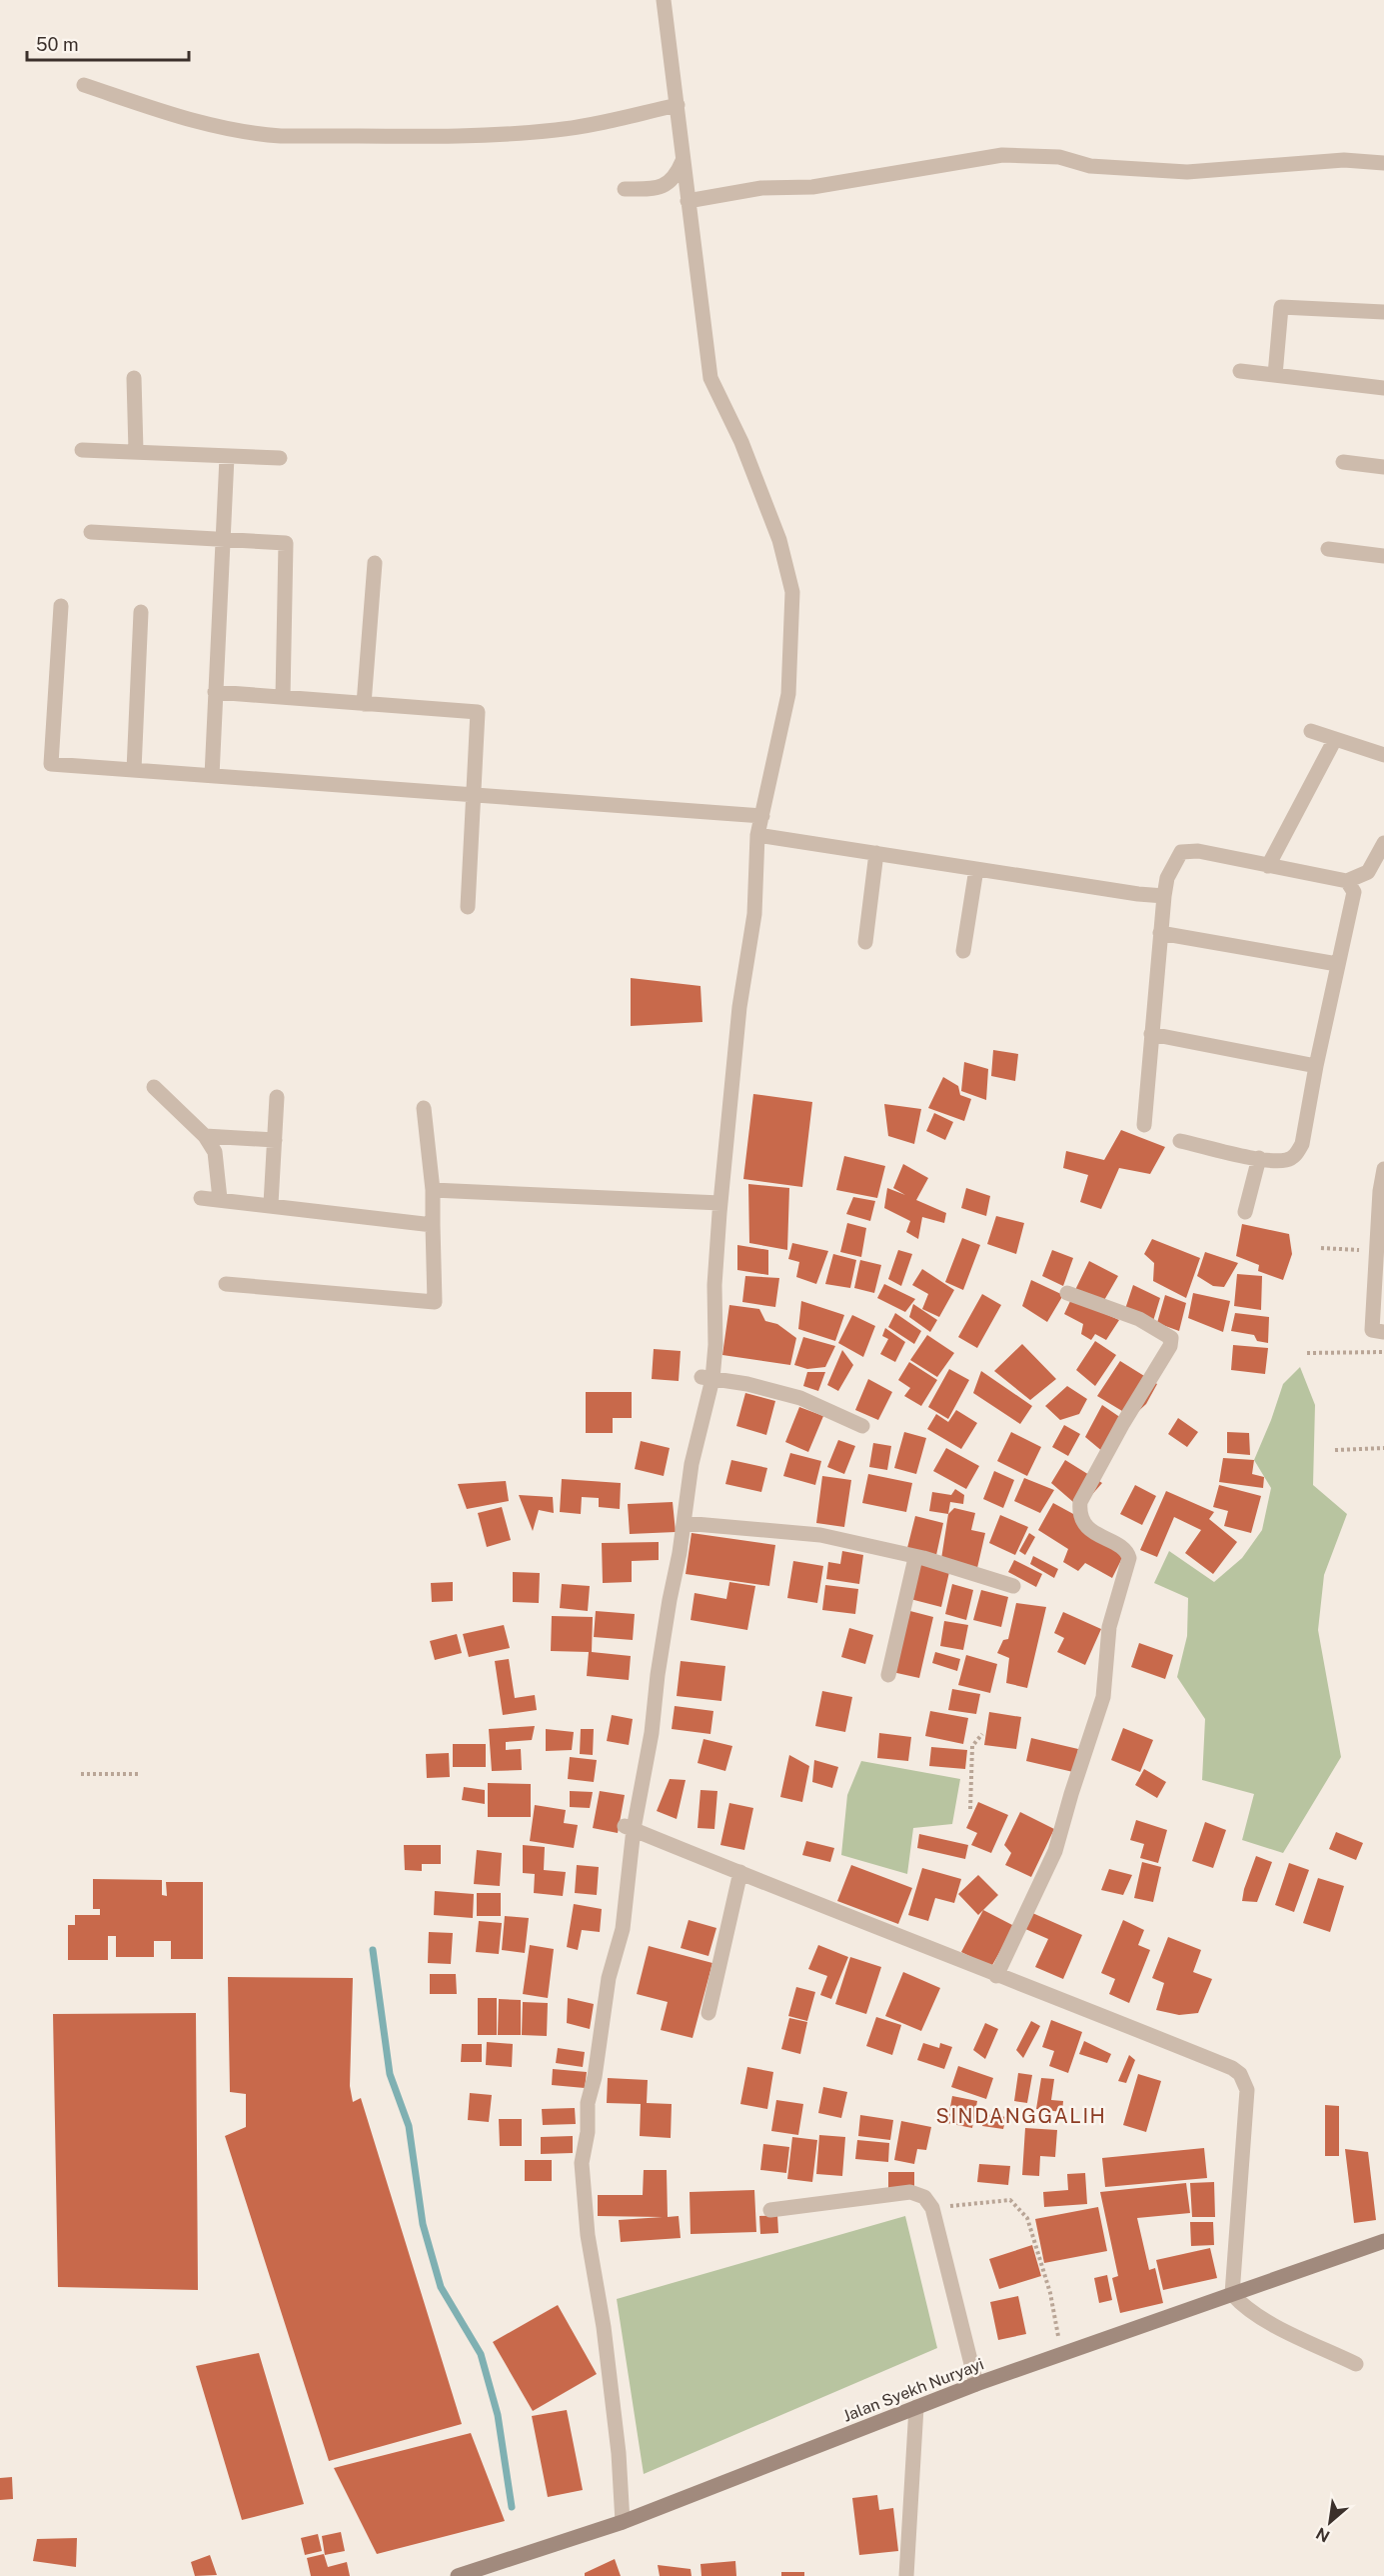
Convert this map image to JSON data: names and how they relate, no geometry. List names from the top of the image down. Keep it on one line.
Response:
{"streets":{"main road":["Jalan Syekh Nuryayi"]},"districts":["SINDANGGALIH"],"scale_bar":"50 m","north":"bottom left"}
